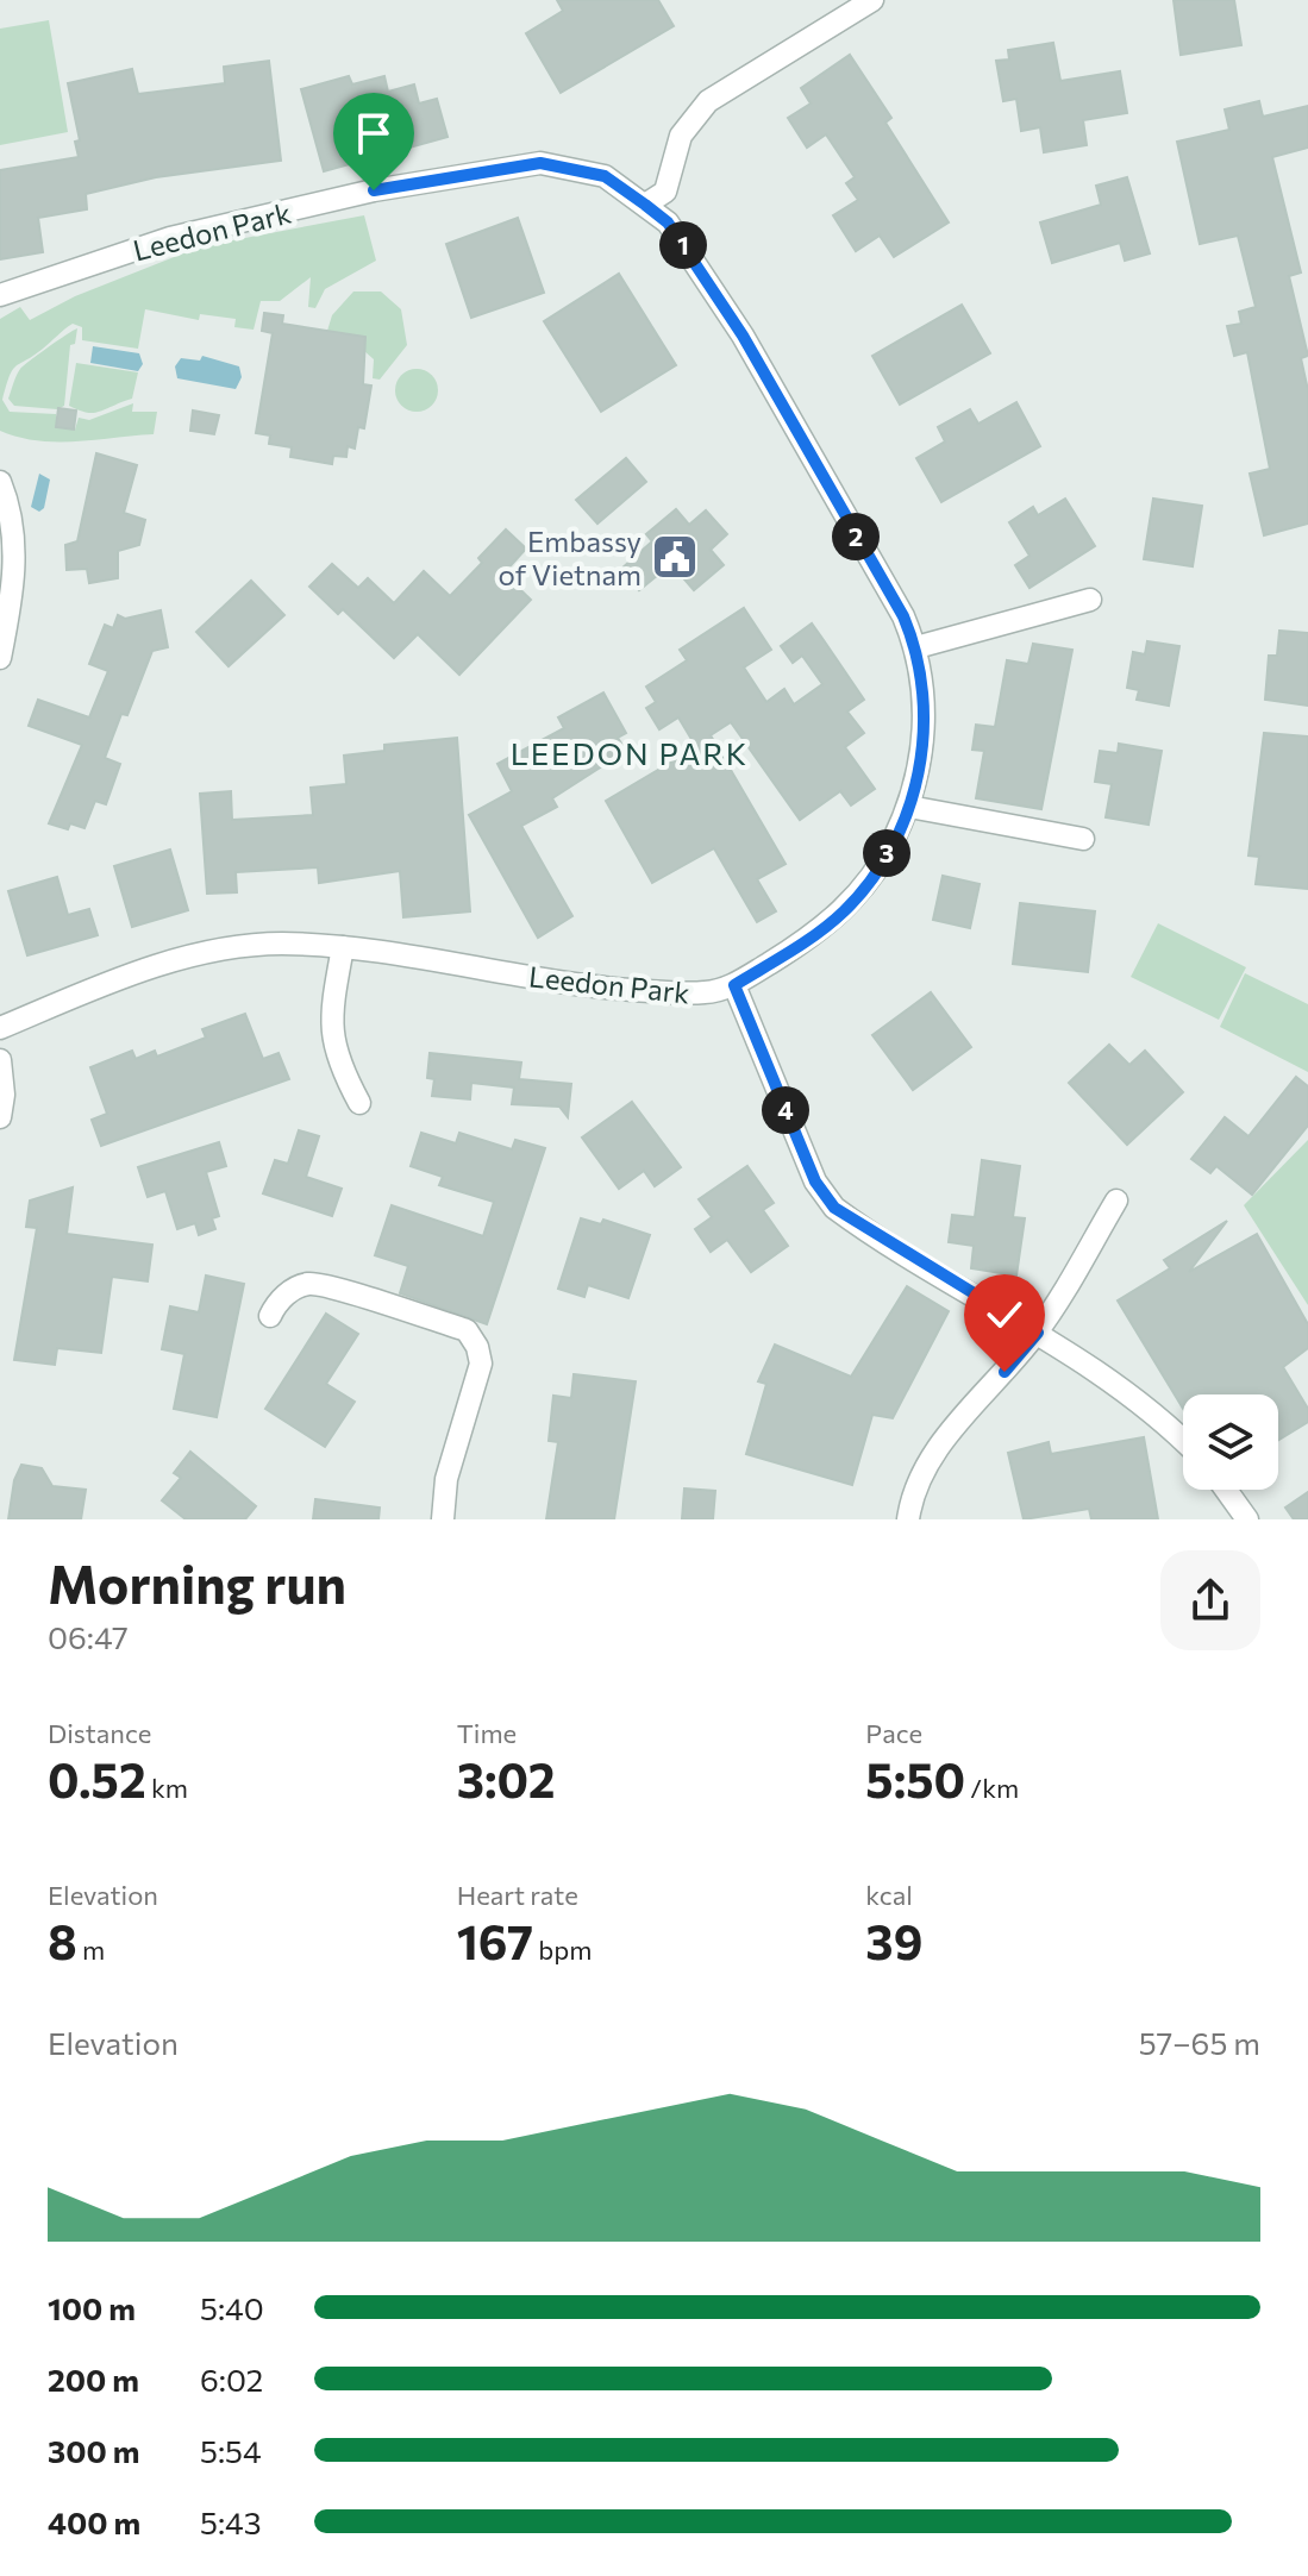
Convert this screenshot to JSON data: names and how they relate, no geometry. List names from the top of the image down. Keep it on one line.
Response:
{"streets":{"street":["Leedon Park"]},"districts":["LEEDON PARK"],"places":{"public building":["Embassy of Vietnam"]},"page":{"pins":["1","2","3","4"],"heading":["Morning run","06:47"],"stats":[["Distance","0.52 km"],["Time","3:02"],["Pace","5:50 /km"],["Elevation","8 m"],["Heart rate","167 bpm"],["kcal","39"]],"chart":["Elevation","57–65 m"],"list":[{"name":"100 m","note":"5:40"},{"name":"200 m","note":"6:02"},{"name":"300 m","note":"5:54"},{"name":"400 m","note":"5:43"}]}}
